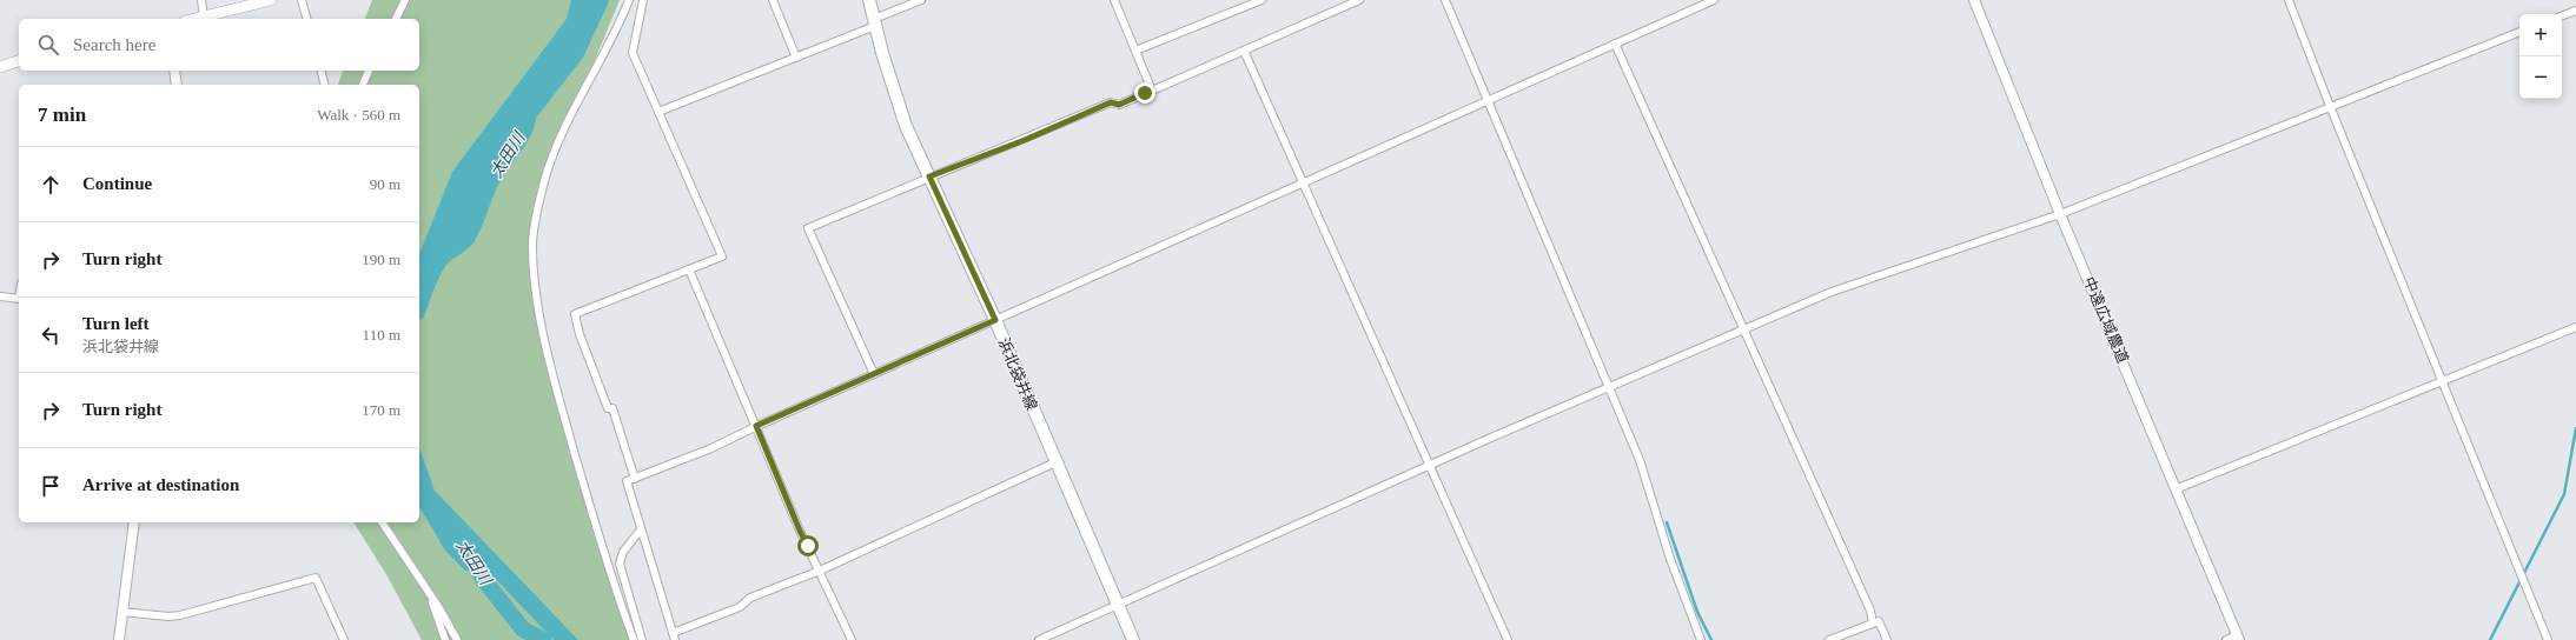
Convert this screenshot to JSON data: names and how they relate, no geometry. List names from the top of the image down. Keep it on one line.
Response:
{"streets":{"main road":["浜北袋井線"],"street":["中遠広域農道"]},"water":["太田川"],"page":{"map_buttons":["+","−"],"search":"Search here","heading":["7 min","Walk · 560 m"],"list":[["Continue","90 m"],["Turn right","190 m"],["Turn left","浜北袋井線","110 m"],["Turn right","170 m"],"Arrive at destination"]}}
